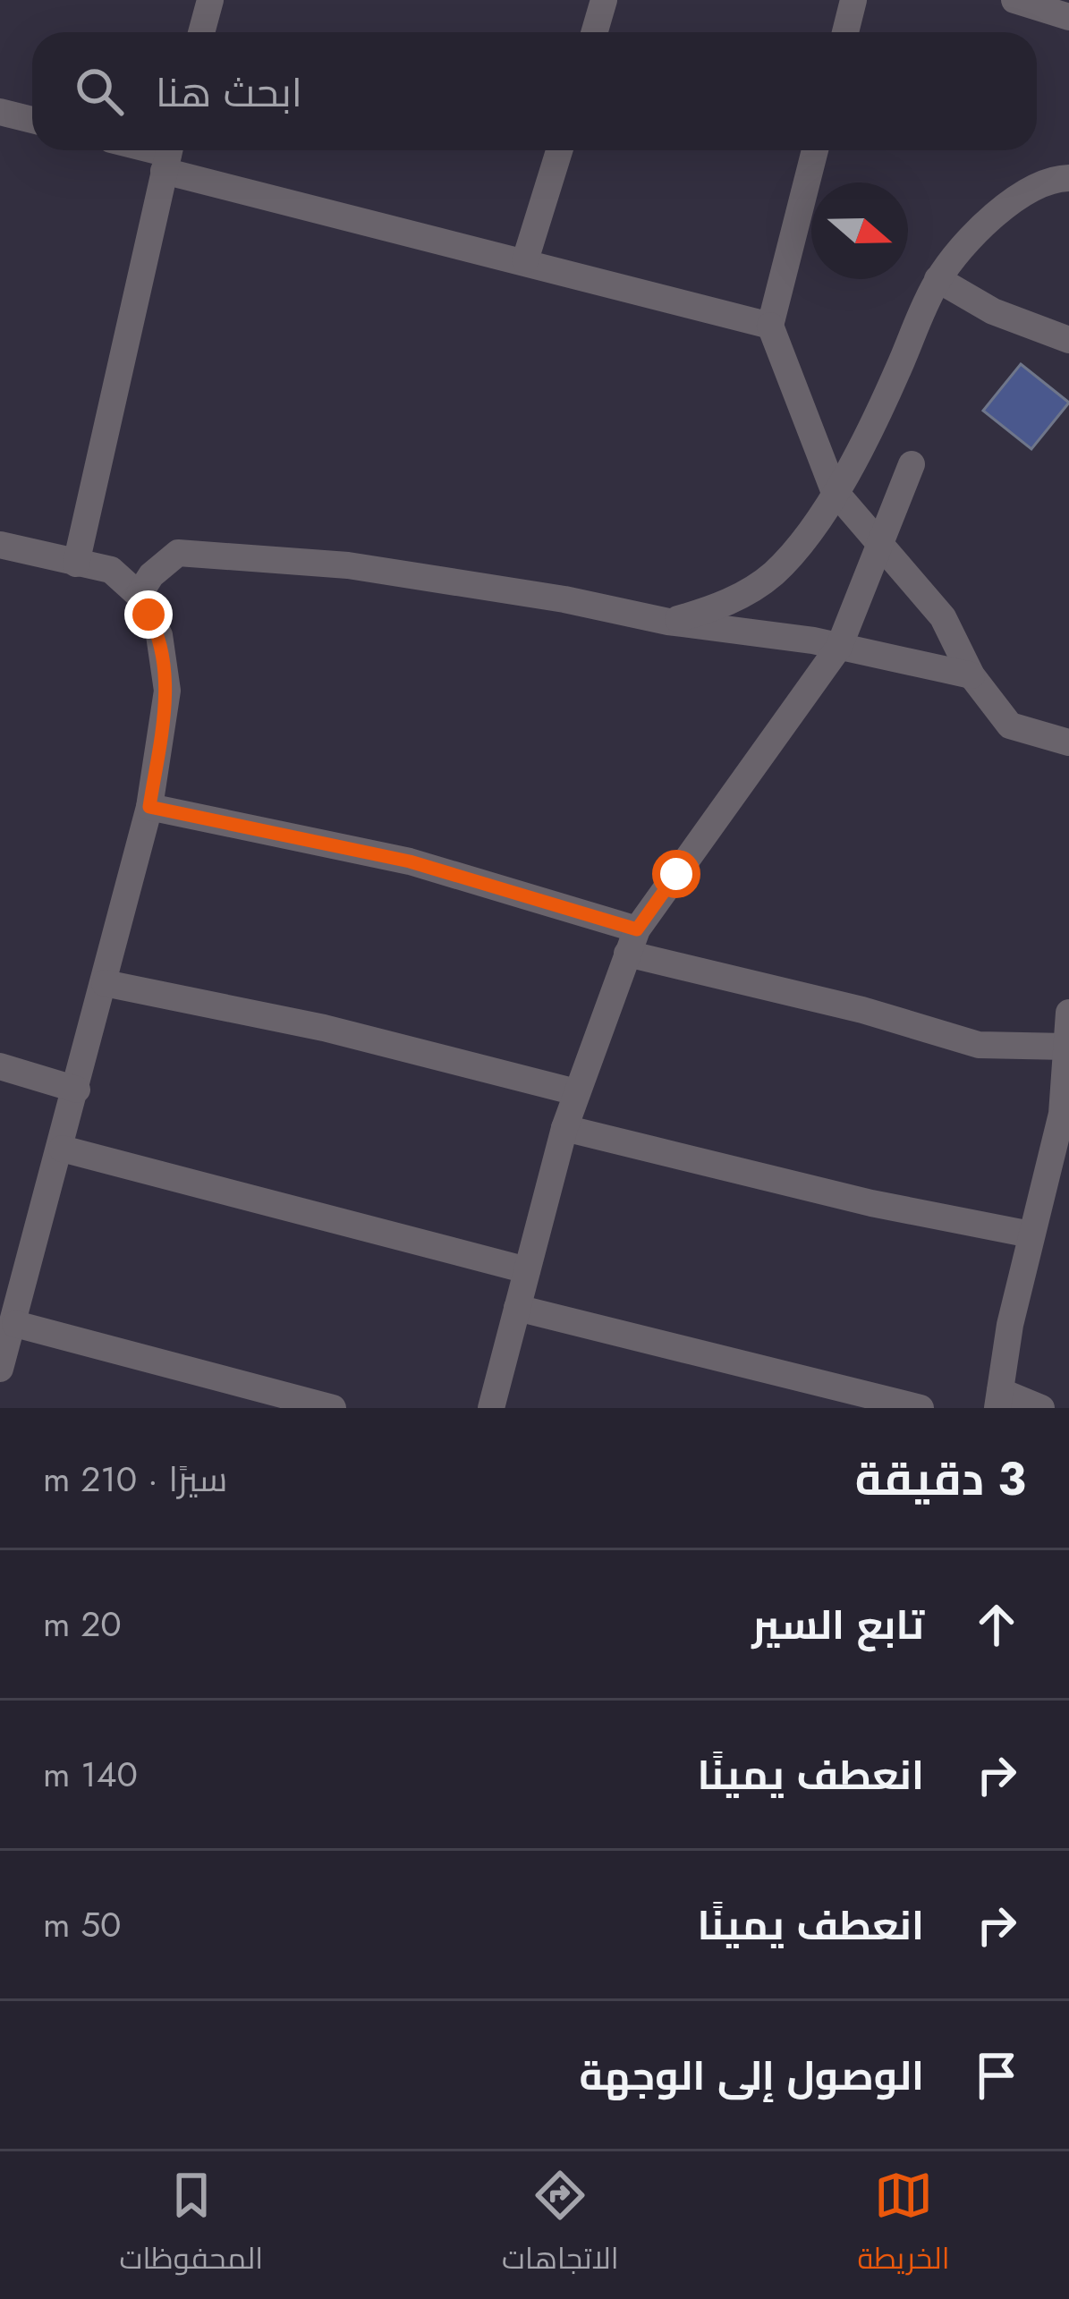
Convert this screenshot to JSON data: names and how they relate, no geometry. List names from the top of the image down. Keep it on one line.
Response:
{"north":"right","page":{"search":"ابحث هنا","heading":["3 دقيقة","سيرًا · 210 m"],"list":[["تابع السير","20 m"],["انعطف يمينًا","140 m"],["انعطف يمينًا","50 m"],"الوصول إلى الوجهة"],"nav":["الخريطة","الاتجاهات","المحفوظات"]}}
